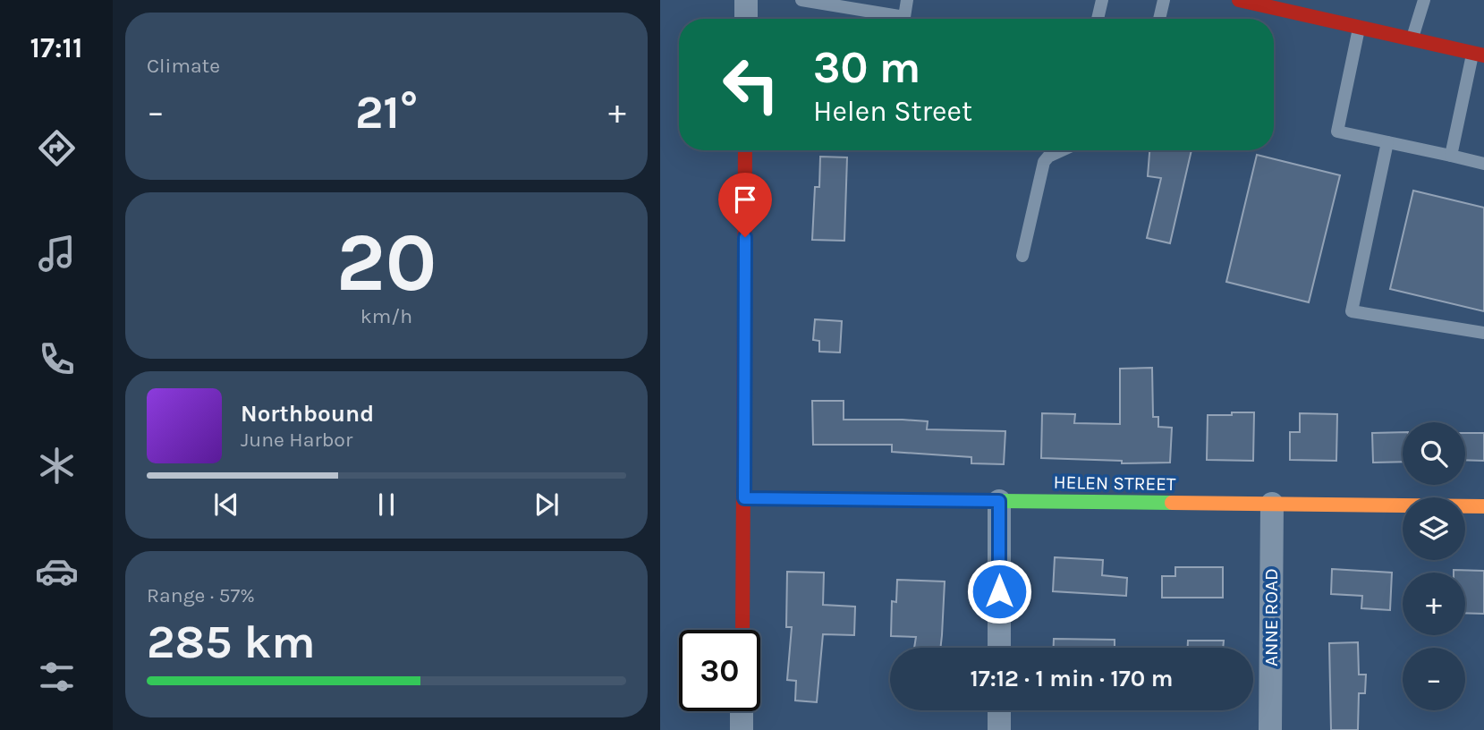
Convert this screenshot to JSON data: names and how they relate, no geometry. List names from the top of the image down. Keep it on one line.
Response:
{"streets":{"street":["HELEN STREET","ANNE ROAD"]},"crossings":[["HELEN STREET","ANNE ROAD"]],"page":{"tabs":"17:11","tile":["Climate",["20","km/h"],["Range · 57%","285 km"]],"turn":["30 m","Helen Street"],"heat":["−","21°","+"],"song":["Northbound","June Harbor"],"map_buttons":["+","−"],"limit":"30","trip":"17:12 · 1 min · 170 m"}}
